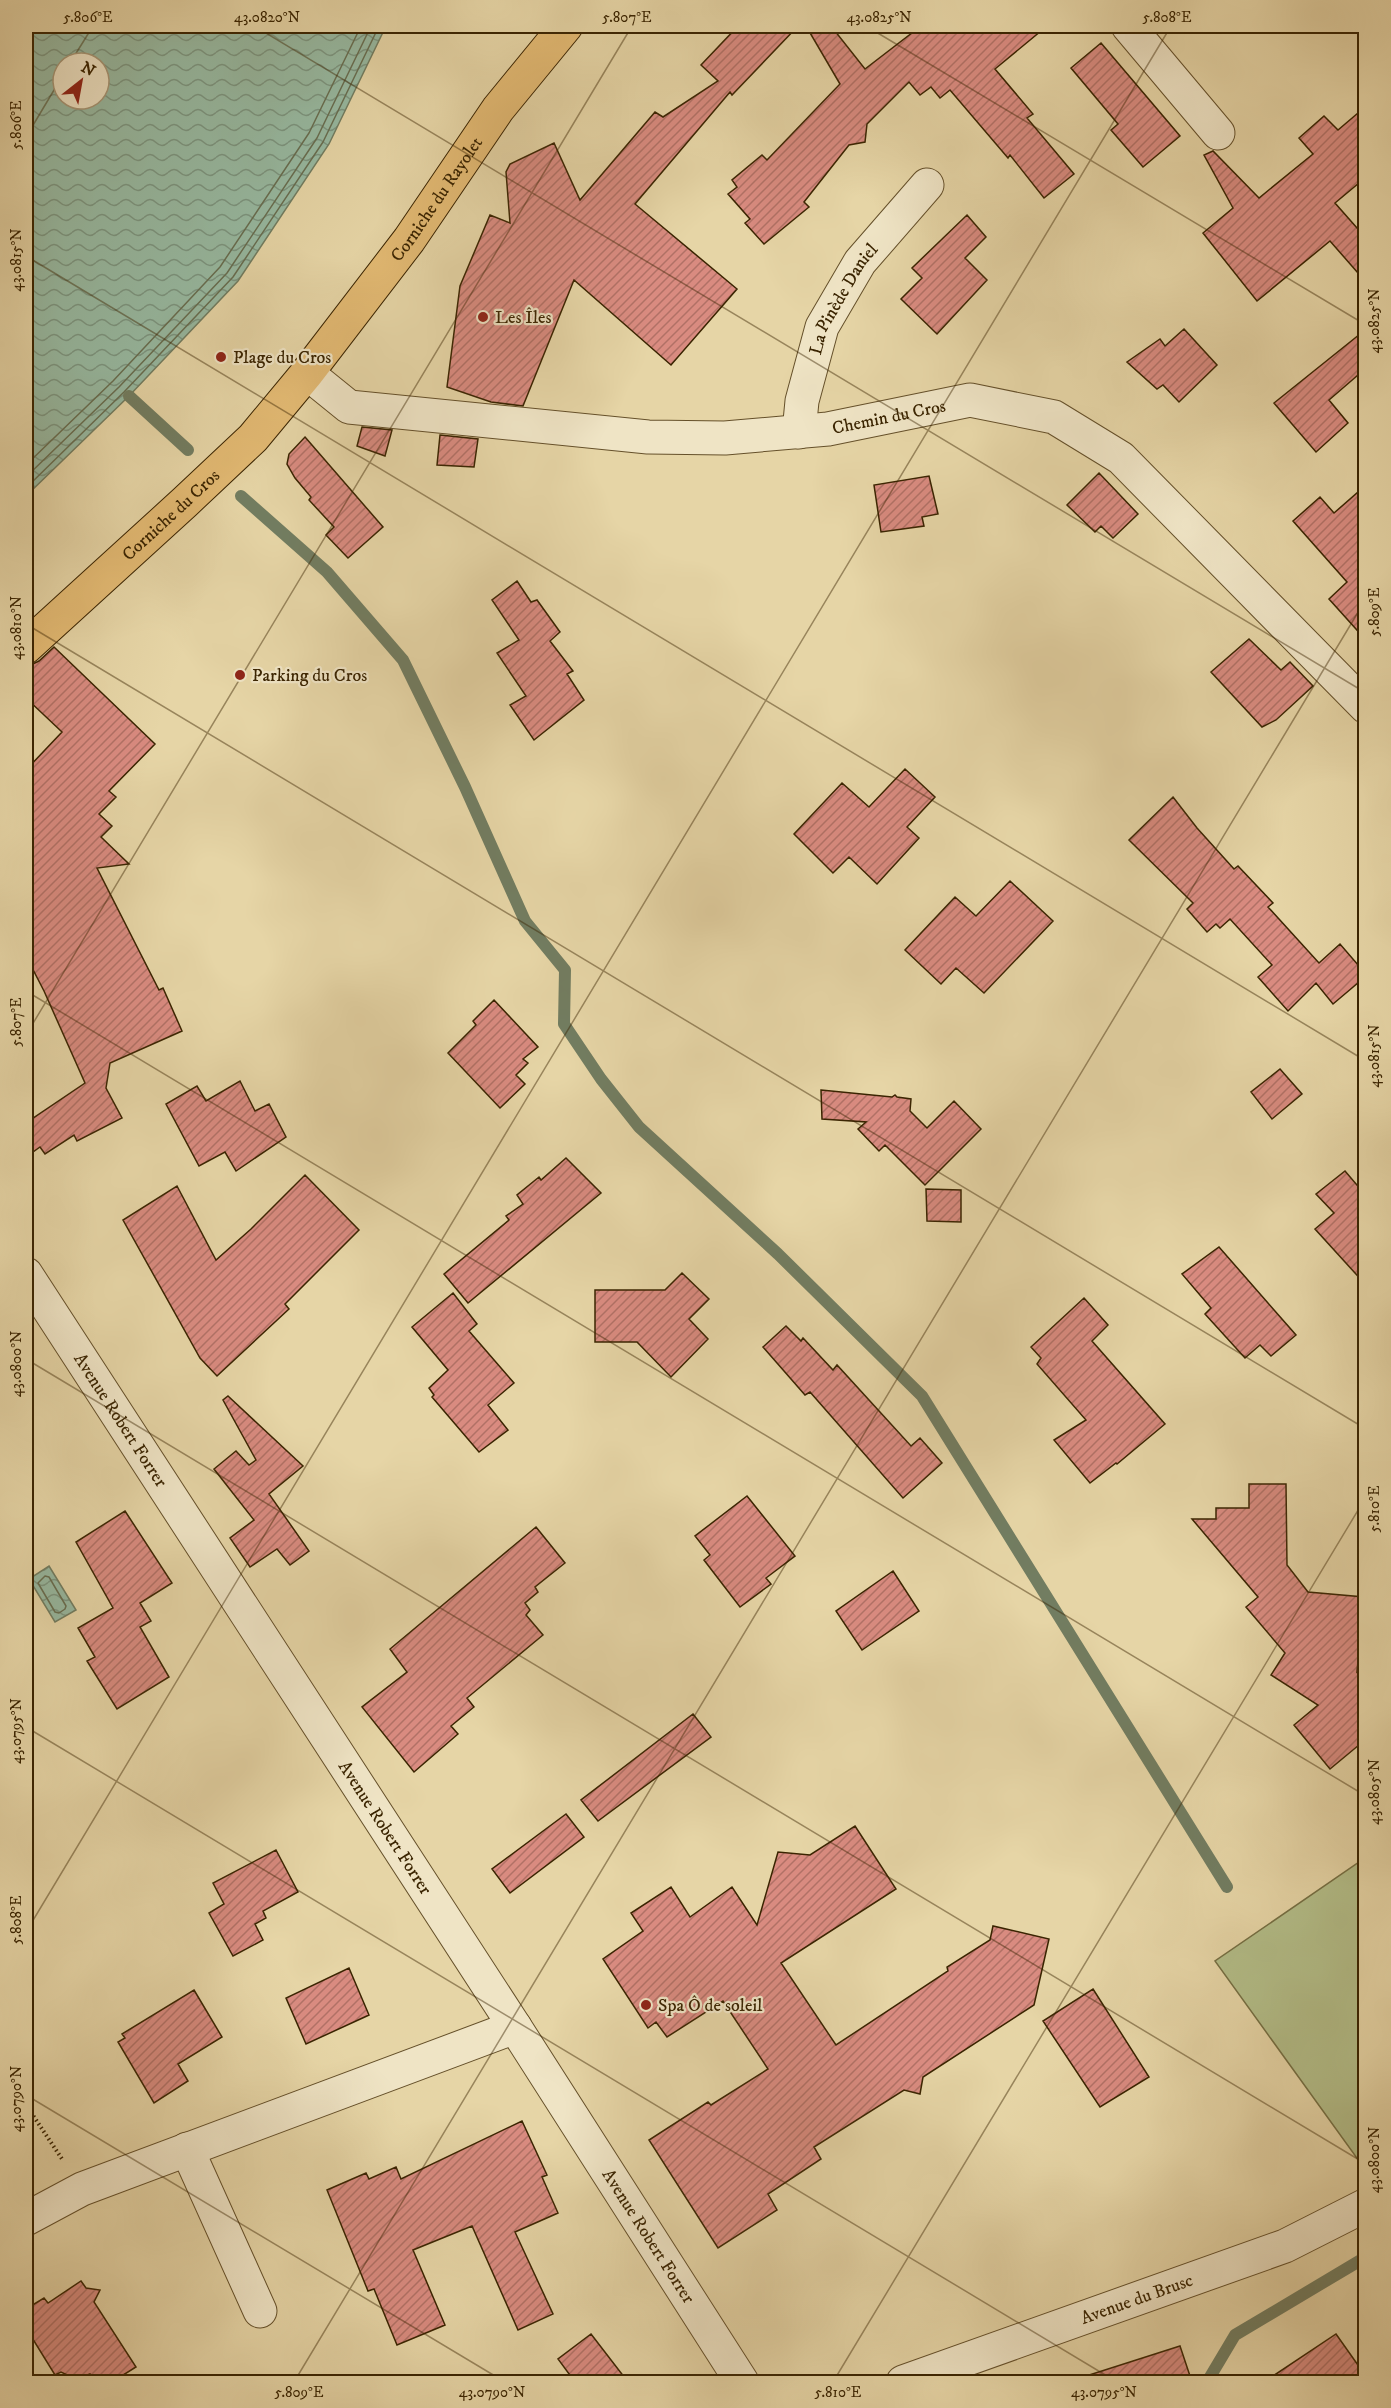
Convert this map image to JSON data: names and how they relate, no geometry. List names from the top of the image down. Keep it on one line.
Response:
{"streets":{"main road":["Corniche du Rayolet","Corniche du Cros"],"street":["La Pinède Daniel","Chemin du Cros","Avenue Robert Forrer","Avenue du Brusc"]},"crossings":[["Corniche du Rayolet","Chemin du Cros"],["Corniche du Rayolet","Corniche du Cros"],["La Pinède Daniel","Chemin du Cros"],["Chemin du Cros","Corniche du Cros"]],"places":["Les Îles","Plage du Cros","Parking du Cros","Spa Ô de soleil"],"north":"top right","coordinates":["5.806°E","43.0820°N","5.807°E","43.0825°N","5.808°E","43.0815°N","5.809°E","43.0810°N","43.0800°N","5.810°E","43.0795°N","43.0805°N","43.0790°N"]}
